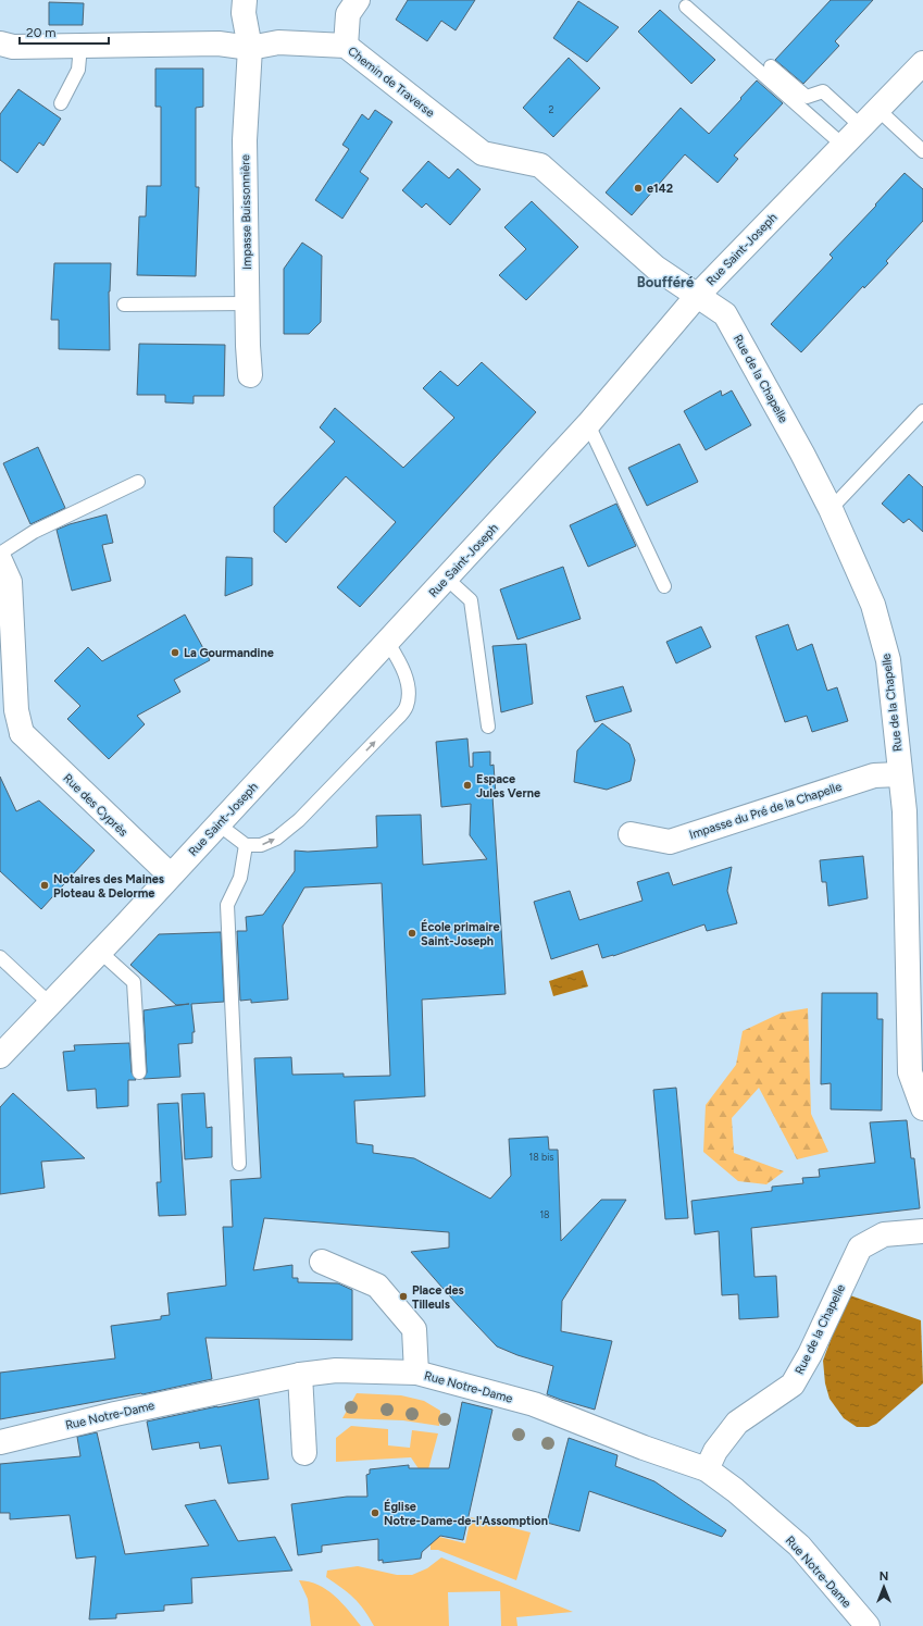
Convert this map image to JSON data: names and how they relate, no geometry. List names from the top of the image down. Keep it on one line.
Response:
{"streets":{"street":["Chemin de Traverse","Impasse Buissonnière","Rue Saint-Joseph","Rue de la Chapelle","Rue des Cyprès","Impasse du Pré de la Chapelle","Rue Notre-Dame"]},"crossings":[["Chemin de Traverse","Impasse Buissonnière"],["Chemin de Traverse","Rue Saint-Joseph"],["Chemin de Traverse","Rue de la Chapelle"],["Rue Saint-Joseph","Rue de la Chapelle"],["Rue Saint-Joseph","Rue des Cyprès"],["Rue de la Chapelle","Impasse du Pré de la Chapelle"],["Rue de la Chapelle","Rue Notre-Dame"]],"districts":["Boufféré"],"places":["e142","La Gourmandine","Espace Jules Verne","Notaires des Maines Ploteau & Delorme","École primaire Saint-Joseph","Place des Tilleuls","Église Notre-Dame-de-l'Assomption"],"house_numbers":["2","18 bis","18"],"scale_bar":"20 m","north":"top"}
